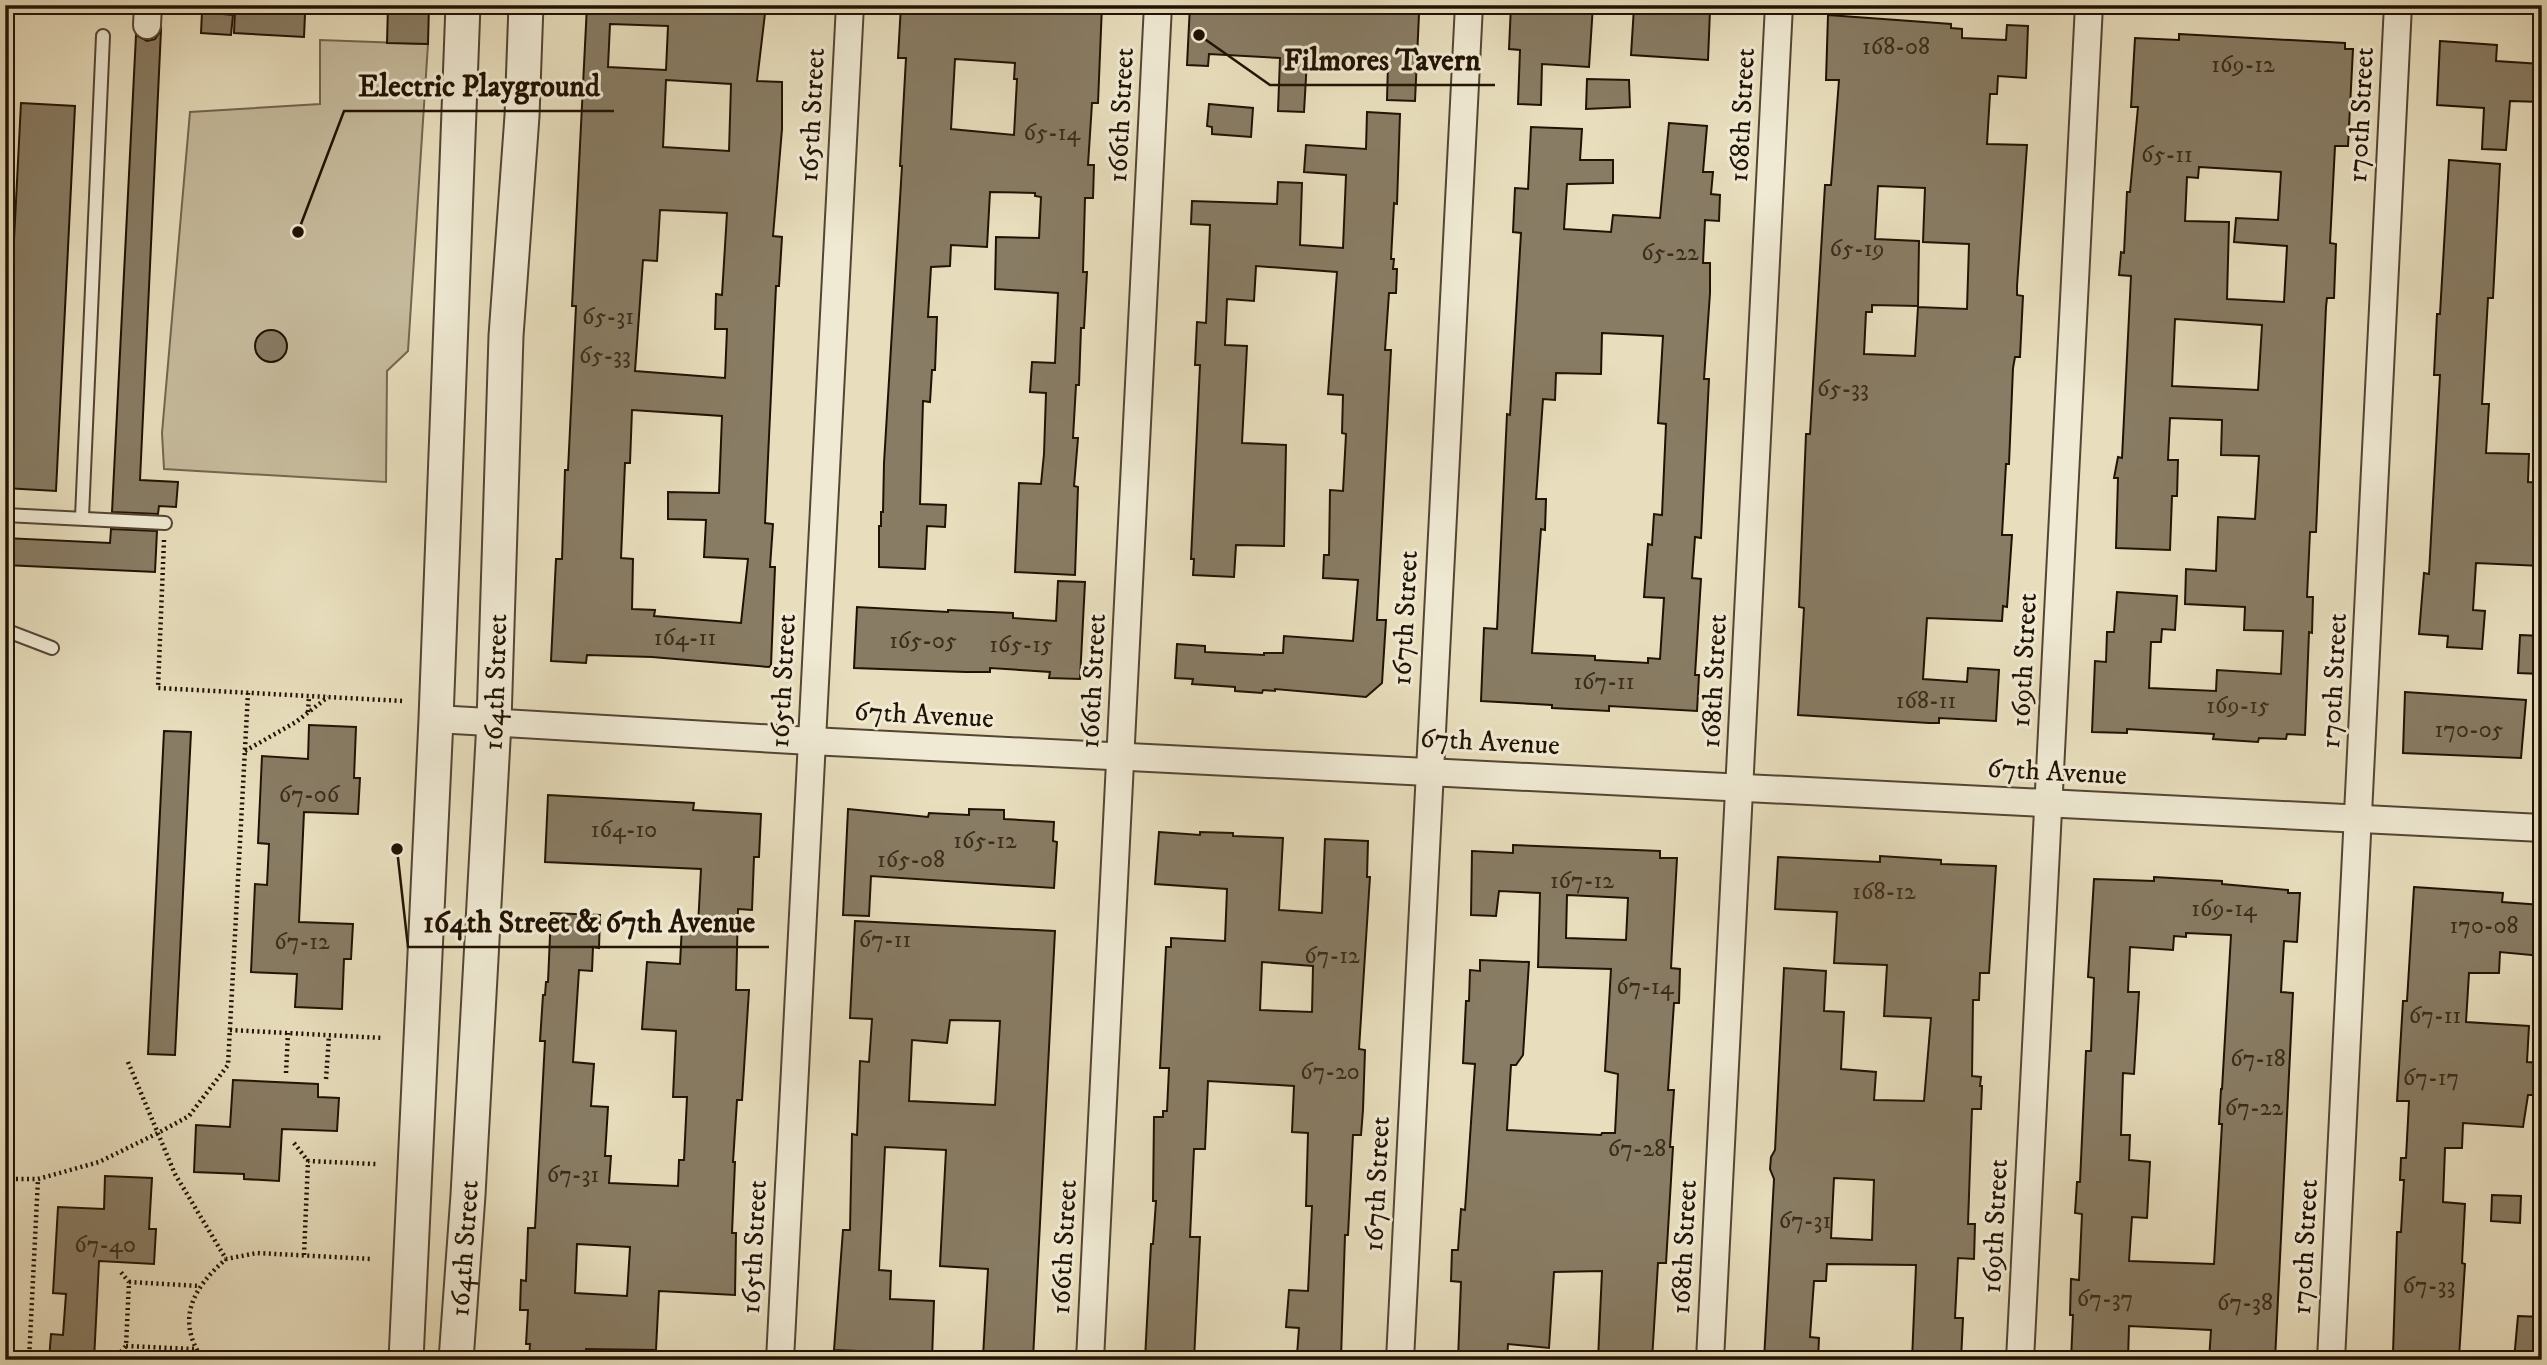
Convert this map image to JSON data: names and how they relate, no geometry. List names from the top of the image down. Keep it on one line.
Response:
{"streets":{"street":["165th Street","166th Street","168th Street","170th Street","167th Street","169th Street","164th Street","67th Avenue"]},"crossings":[["165th Street","67th Avenue"],["166th Street","67th Avenue"],["168th Street","67th Avenue"],["170th Street","67th Avenue"],["167th Street","67th Avenue"],["169th Street","67th Avenue"],["164th Street","67th Avenue"]],"places":["Filmores Tavern","Electric Playground","164th Street & 67th Avenue"],"house_numbers":["168-08","169-12","65-14","65-11","65-19","65-22","65-31","65-33","65-33","164-11","165-05","165-15","167-11","168-11","169-15","170-05","67-06","164-10","165-12","165-08","167-12","168-12","169-14","170-08","67-11","67-12","67-12","67-14","67-11","67-18","67-20","67-17","67-22","67-28","67-31","67-31","67-40","67-33","67-37","67-38"]}
